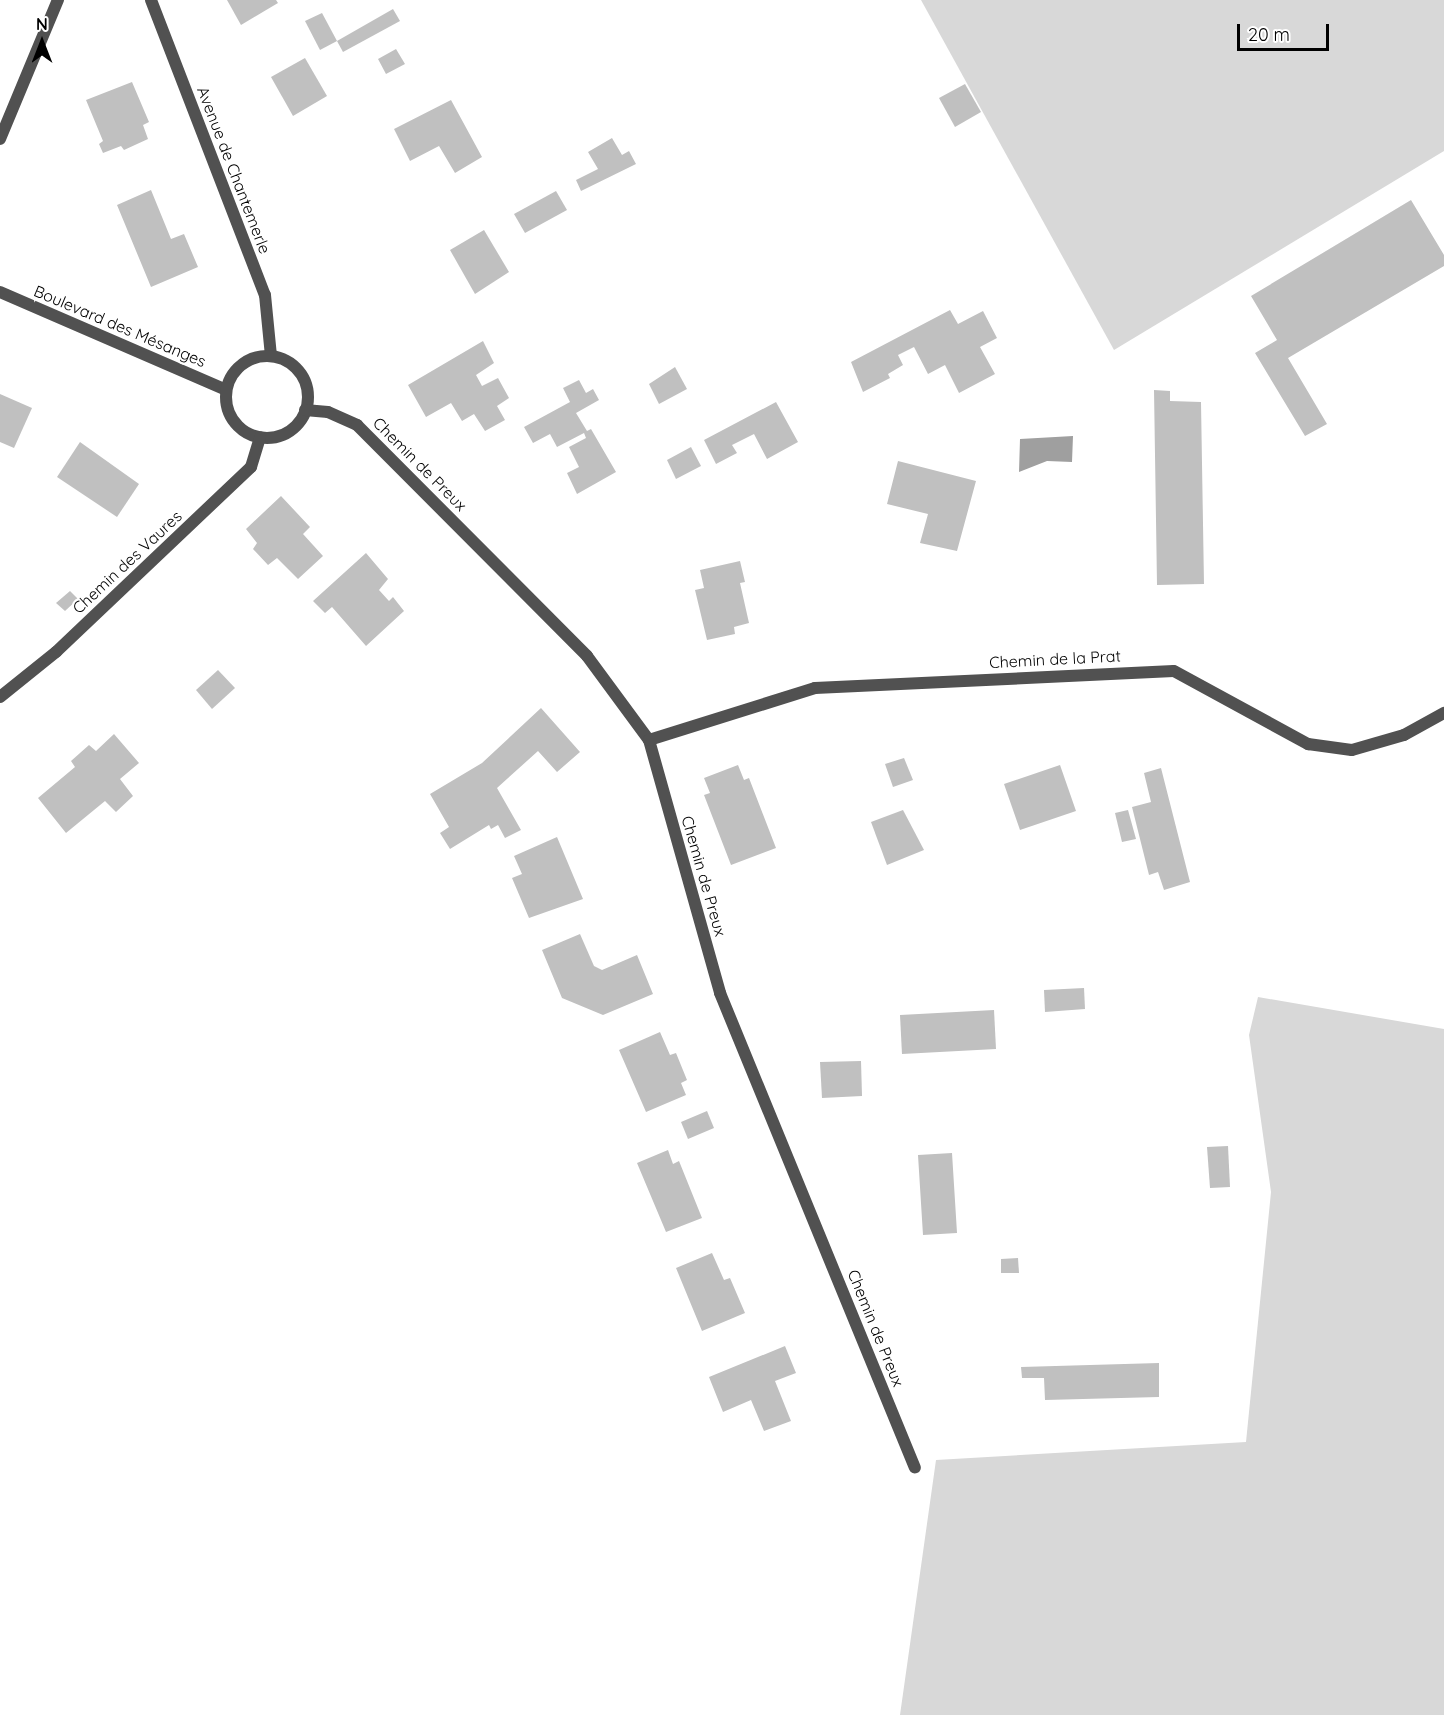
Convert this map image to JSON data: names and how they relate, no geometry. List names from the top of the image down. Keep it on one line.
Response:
{"streets":{"street":["Avenue de Chantemerle","Boulevard des Mésanges","Chemin de Preux","Chemin des Vaures","Chemin de la Prat"]},"crossings":[["Avenue de Chantemerle","Boulevard des Mésanges"],["Avenue de Chantemerle","Chemin de Preux"],["Avenue de Chantemerle","Chemin des Vaures"],["Boulevard des Mésanges","Chemin de Preux"],["Boulevard des Mésanges","Chemin des Vaures"],["Chemin de Preux","Chemin des Vaures"],["Chemin de Preux","Chemin de la Prat"]],"scale_bar":"20 m","north":"top"}
